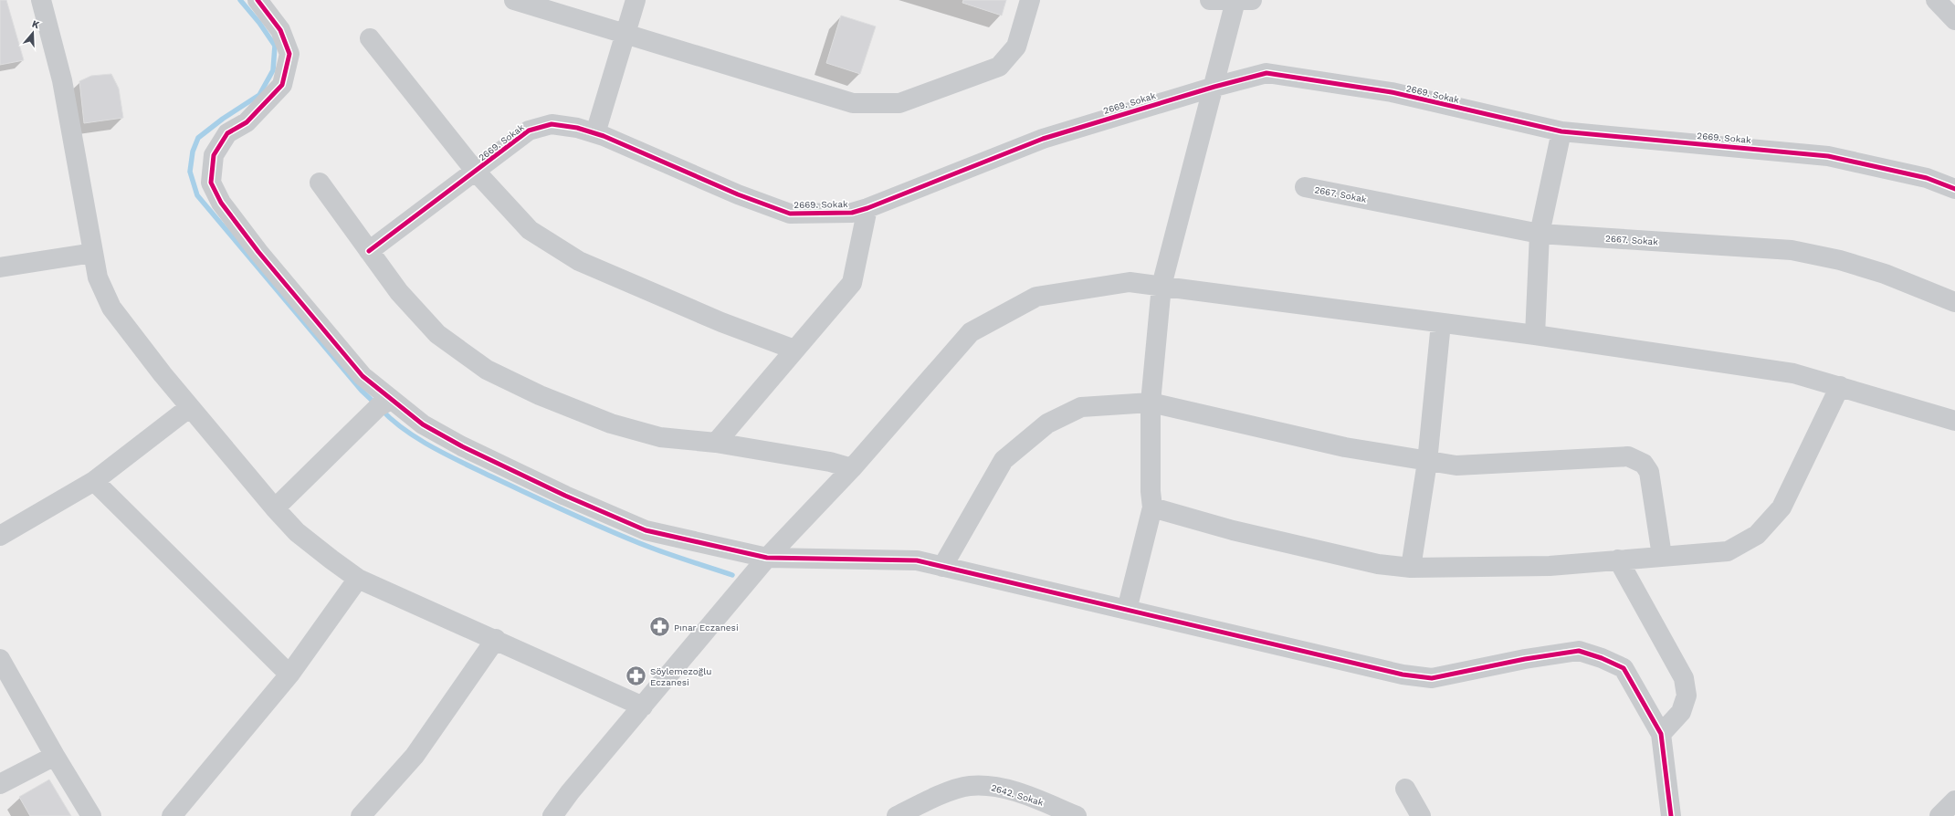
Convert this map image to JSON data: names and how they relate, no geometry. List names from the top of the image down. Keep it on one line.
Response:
{"streets":{"street":["2669. Sokak","2667. Sokak","2642. Sokak"]},"places":{"pharmacy":["Pınar Eczanesi","Söylemezoğlu Eczanesi"]},"north":"top"}
